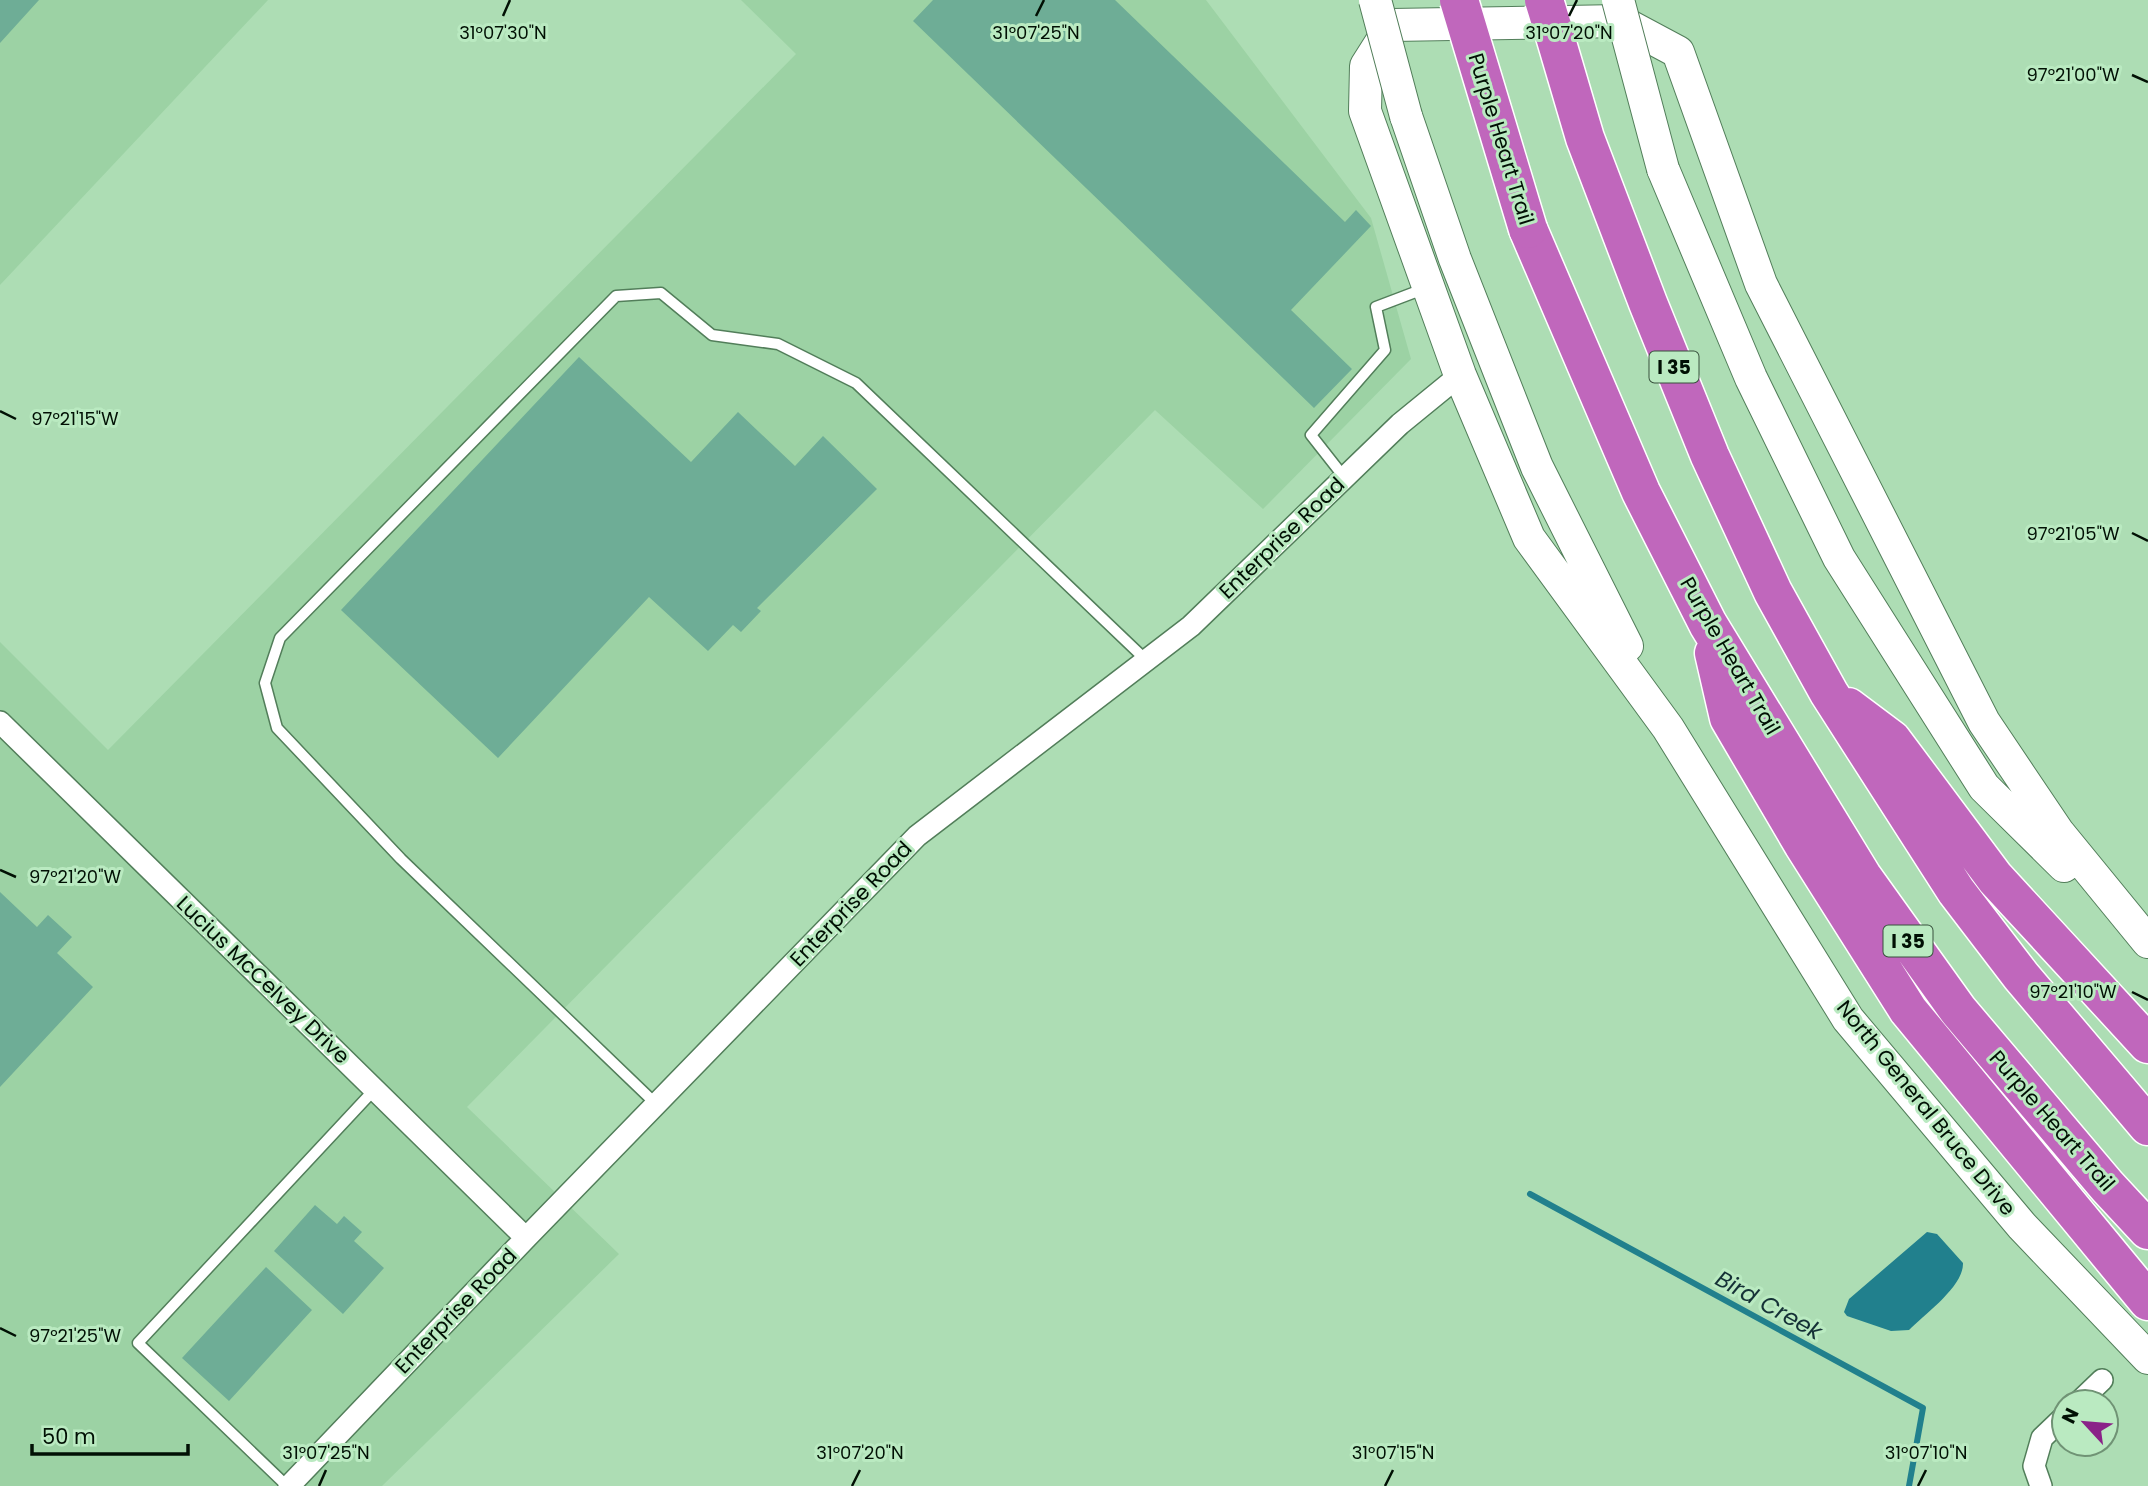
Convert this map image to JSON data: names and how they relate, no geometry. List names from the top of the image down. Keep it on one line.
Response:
{"streets":{"highway":["Purple Heart Trail","I 35"],"main road":["North General Bruce Drive"],"street":["Enterprise Road","Lucius McCelvey Drive"]},"crossings":[["Enterprise Road","Lucius McCelvey Drive"]],"water":["Bird Creek"],"scale_bar":"50 m","north":"top left","coordinates":["31°07'30\"N","31°07'25\"N","31°07'20\"N","97°21'00\"W","97°21'15\"W","97°21'05\"W","97°21'20\"W","97°21'10\"W","97°21'25\"W","31°07'15\"N","31°07'10\"N"]}
